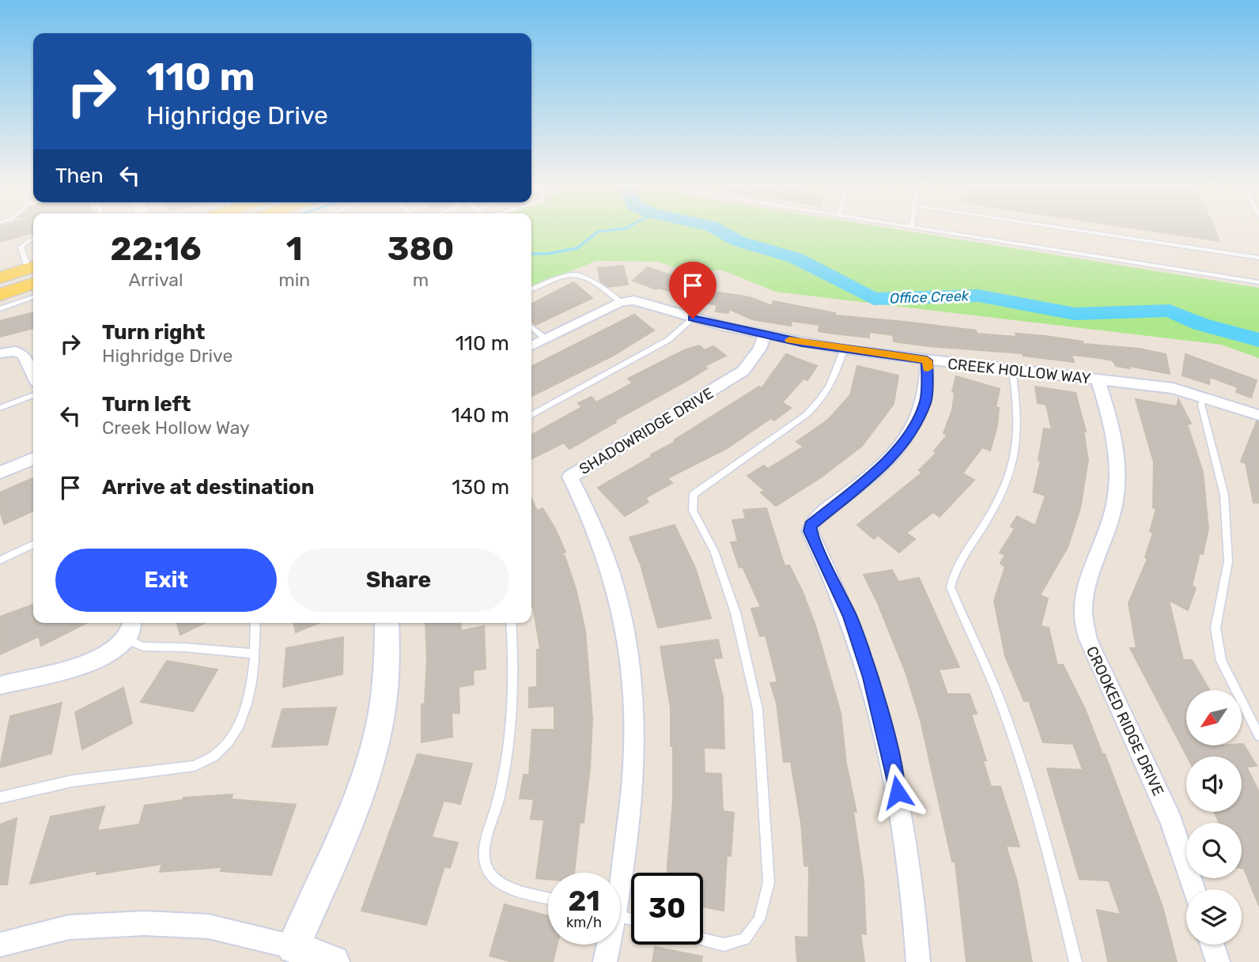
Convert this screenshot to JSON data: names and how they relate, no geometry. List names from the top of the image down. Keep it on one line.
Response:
{"streets":{"street":["CREEK HOLLOW WAY","SHADOWRIDGE DRIVE","CROOKED RIDGE DRIVE"]},"crossings":[["CREEK HOLLOW WAY","SHADOWRIDGE DRIVE"],["CREEK HOLLOW WAY","CROOKED RIDGE DRIVE"]],"water":["Office Creek"],"north":"bottom left","page":{"turn":["110 m","Highridge Drive"],"then":"Then","eta":["22:16","Arrival","1","min","380","m"],"list":[{"name":"Turn right","note":"Highridge Drive","value":"110 m"},{"name":"Turn left","note":"Creek Hollow Way","value":"140 m"},{"name":"Arrive at destination","value":"130 m"}],"buttons":["Exit","Share"],"speed":"21 km/h","limit":"30"}}
